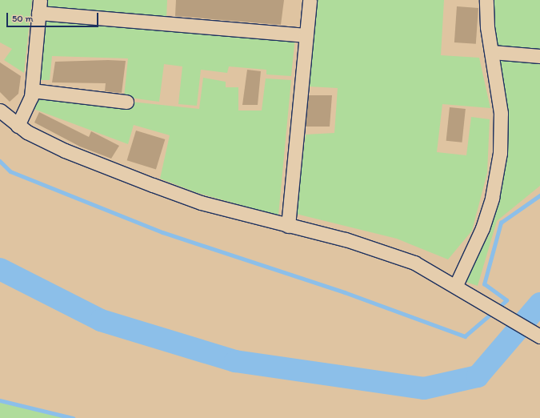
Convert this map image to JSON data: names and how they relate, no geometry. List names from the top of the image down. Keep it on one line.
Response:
{"scale_bar":"50 m"}
